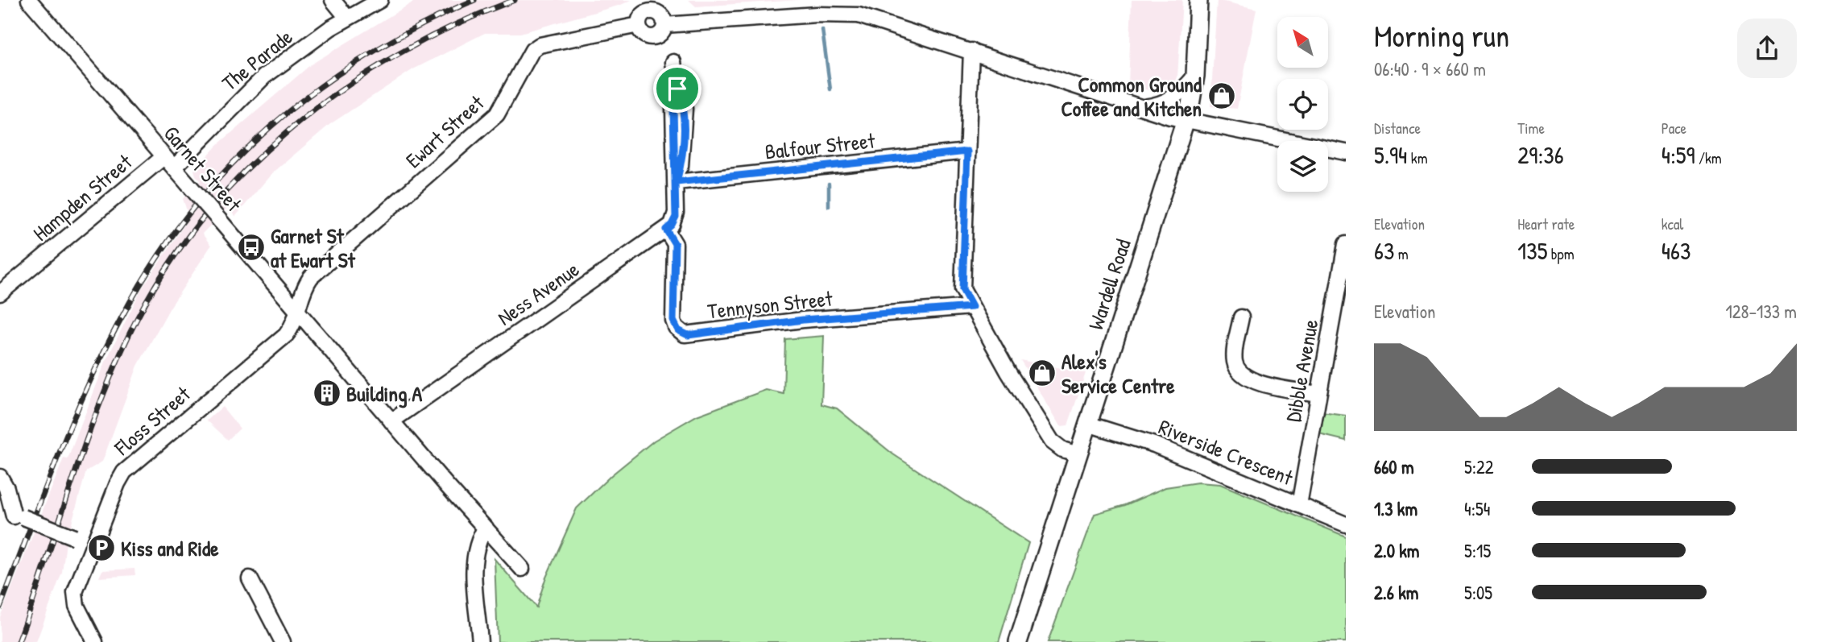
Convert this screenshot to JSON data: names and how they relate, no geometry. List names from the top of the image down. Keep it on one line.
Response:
{"streets":{"main road":["Wardell Road"],"street":["The Parade","Ewart Street","Balfour Street","Garnet Street","Hampden Street","Ness Avenue","Tennyson Street","Dibble Avenue","Floss Street","Riverside Crescent"]},"crossings":[["The Parade","Garnet Street"],["The Parade","Hampden Street"],["Ewart Street","Garnet Street"],["Ewart Street","Floss Street"],["Garnet Street","Hampden Street"],["Garnet Street","Ness Avenue"],["Garnet Street","Floss Street"],["Wardell Road","Riverside Crescent"],["Ness Avenue","Tennyson Street"],["Dibble Avenue","Riverside Crescent"]],"places":{"shop":["Common Ground Coffee and Kitchen","Alex's Service Centre"],"bus stop":["Garnet St at Ewart St"],"building":["Building A"],"parking":["Kiss and Ride"]},"north":"top left","page":{"heading":["Morning run","06:40 · 9 × 660 m"],"stats":[["Distance","5.94 km"],["Time","29:36"],["Pace","4:59 /km"],["Elevation","63 m"],["Heart rate","135 bpm"],["kcal","463"]],"chart":["Elevation","128–133 m"],"list":[{"name":"660 m","note":"5:22"},{"name":"1.3 km","note":"4:54"},{"name":"2.0 km","note":"5:15"},{"name":"2.6 km","note":"5:05"}]}}
